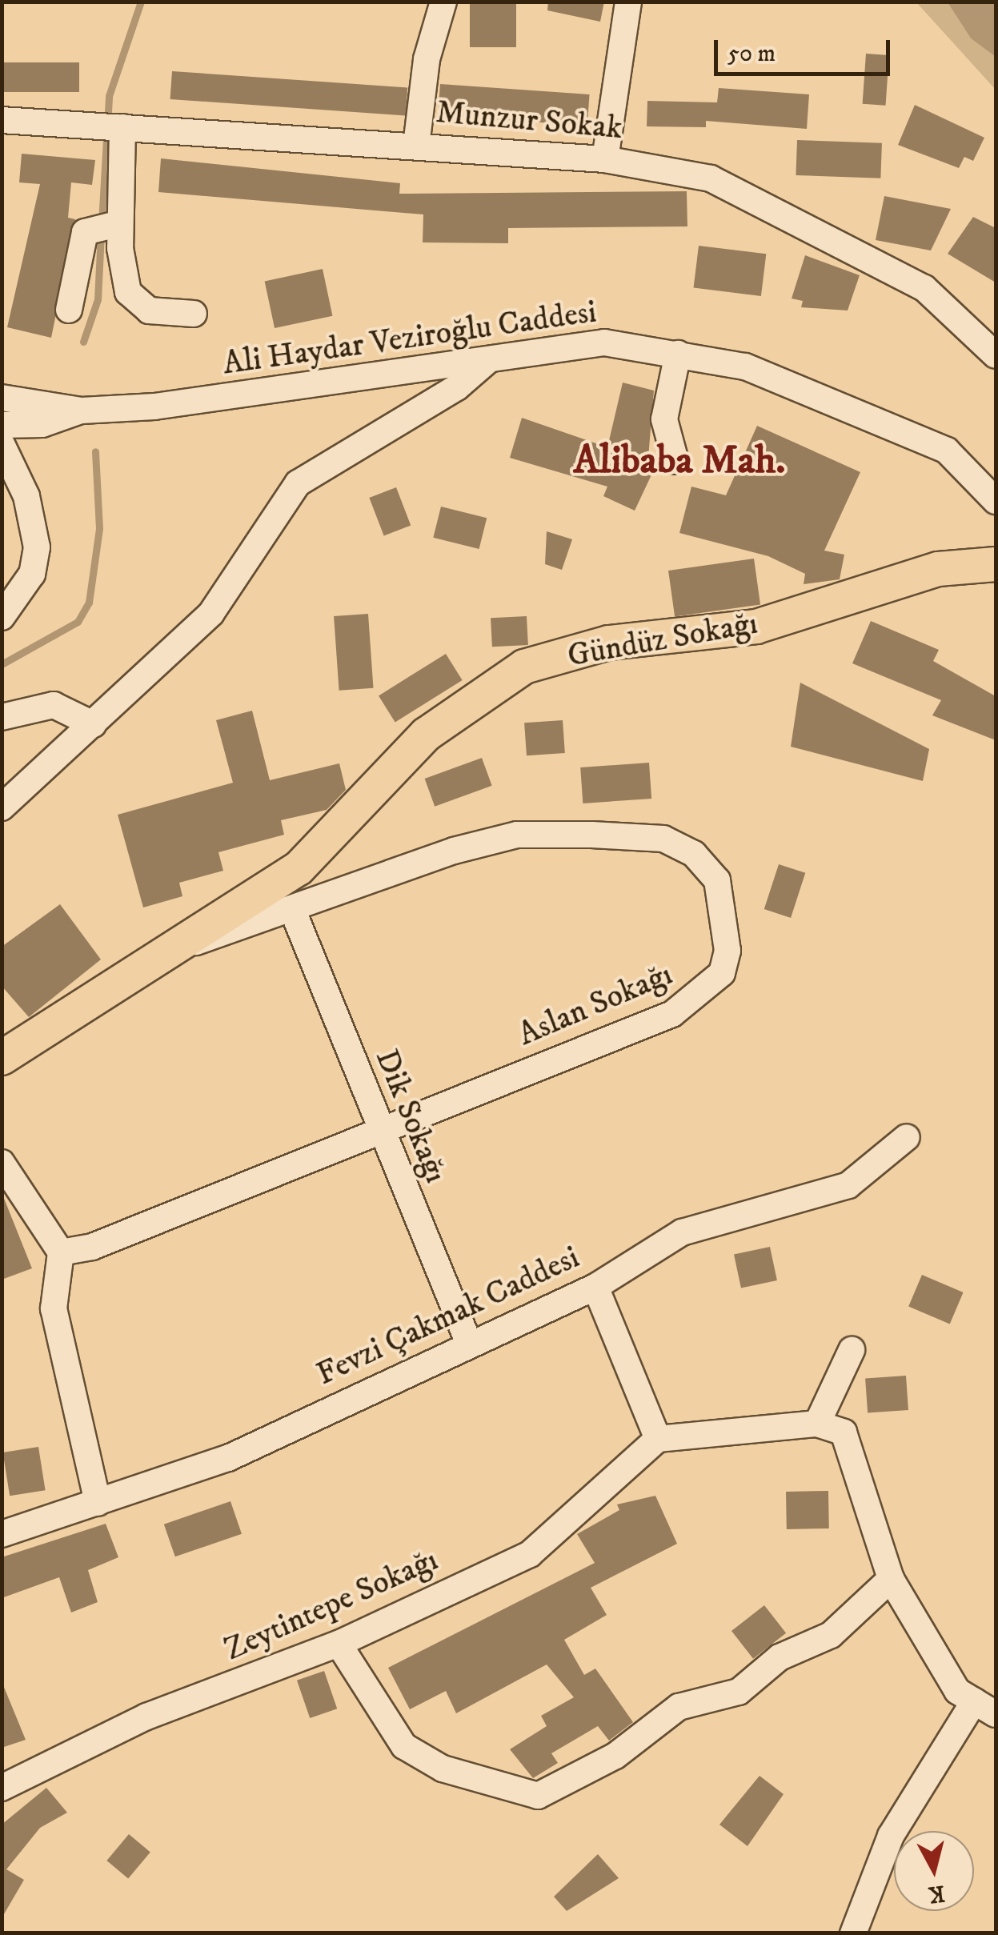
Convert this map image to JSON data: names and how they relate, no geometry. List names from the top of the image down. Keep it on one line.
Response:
{"streets":{"main road":["Gündüz Sokağı"],"street":["Munzur Sokak","Ali Haydar Veziroğlu Caddesi","Aslan Sokağı","Dik Sokağı","Fevzi Çakmak Caddesi","Zeytintepe Sokağı"]},"crossings":[["Gündüz Sokağı","Aslan Sokağı"],["Aslan Sokağı","Dik Sokağı"],["Dik Sokağı","Fevzi Çakmak Caddesi"]],"districts":["Alibaba Mah."],"scale_bar":"50 m","north":"bottom"}
